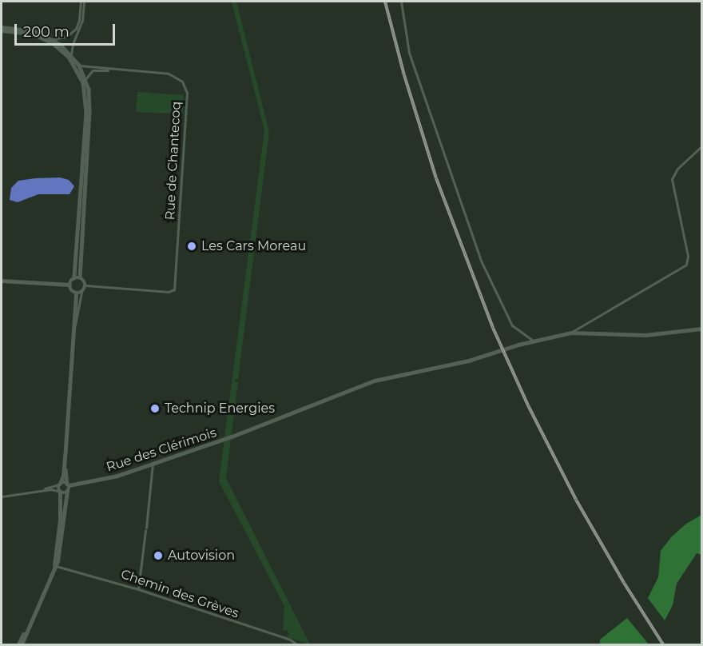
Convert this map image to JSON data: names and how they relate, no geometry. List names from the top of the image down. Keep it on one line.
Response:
{"streets":{"street":["Rue de Chantecoq","Rue des Clérimois","Chemin des Grèves"]},"places":["Les Cars Moreau","Technip Energies","Autovision"],"scale_bar":"200 m"}
